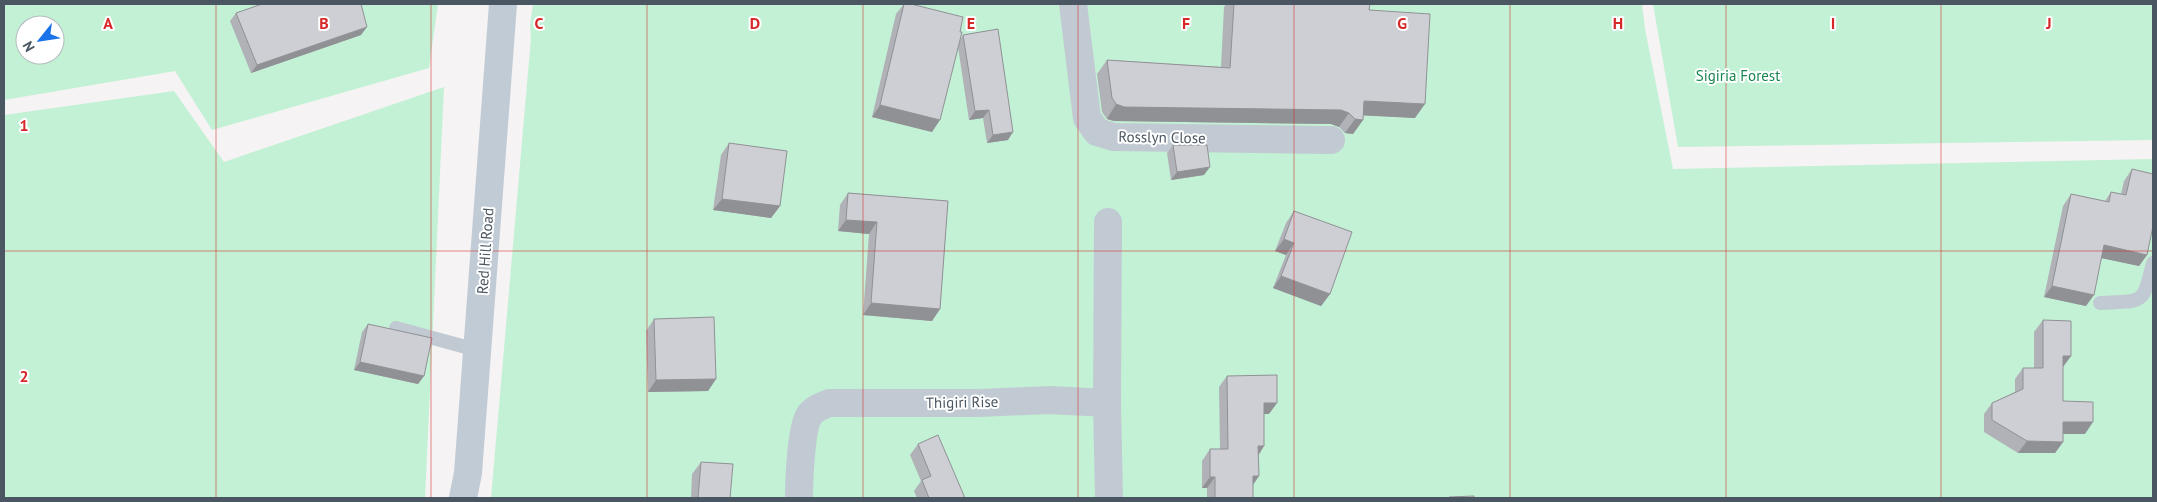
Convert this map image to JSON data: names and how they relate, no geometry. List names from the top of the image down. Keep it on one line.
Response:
{"streets":{"main road":["Red Hill Road"],"street":["Rosslyn Close","Thigiri Rise"]},"parks":["Sigiria Forest"],"north":"bottom left","grid":{"columns":["A","B","C","D","E","F","G","H","I","J"],"rows":["1","2"]}}
